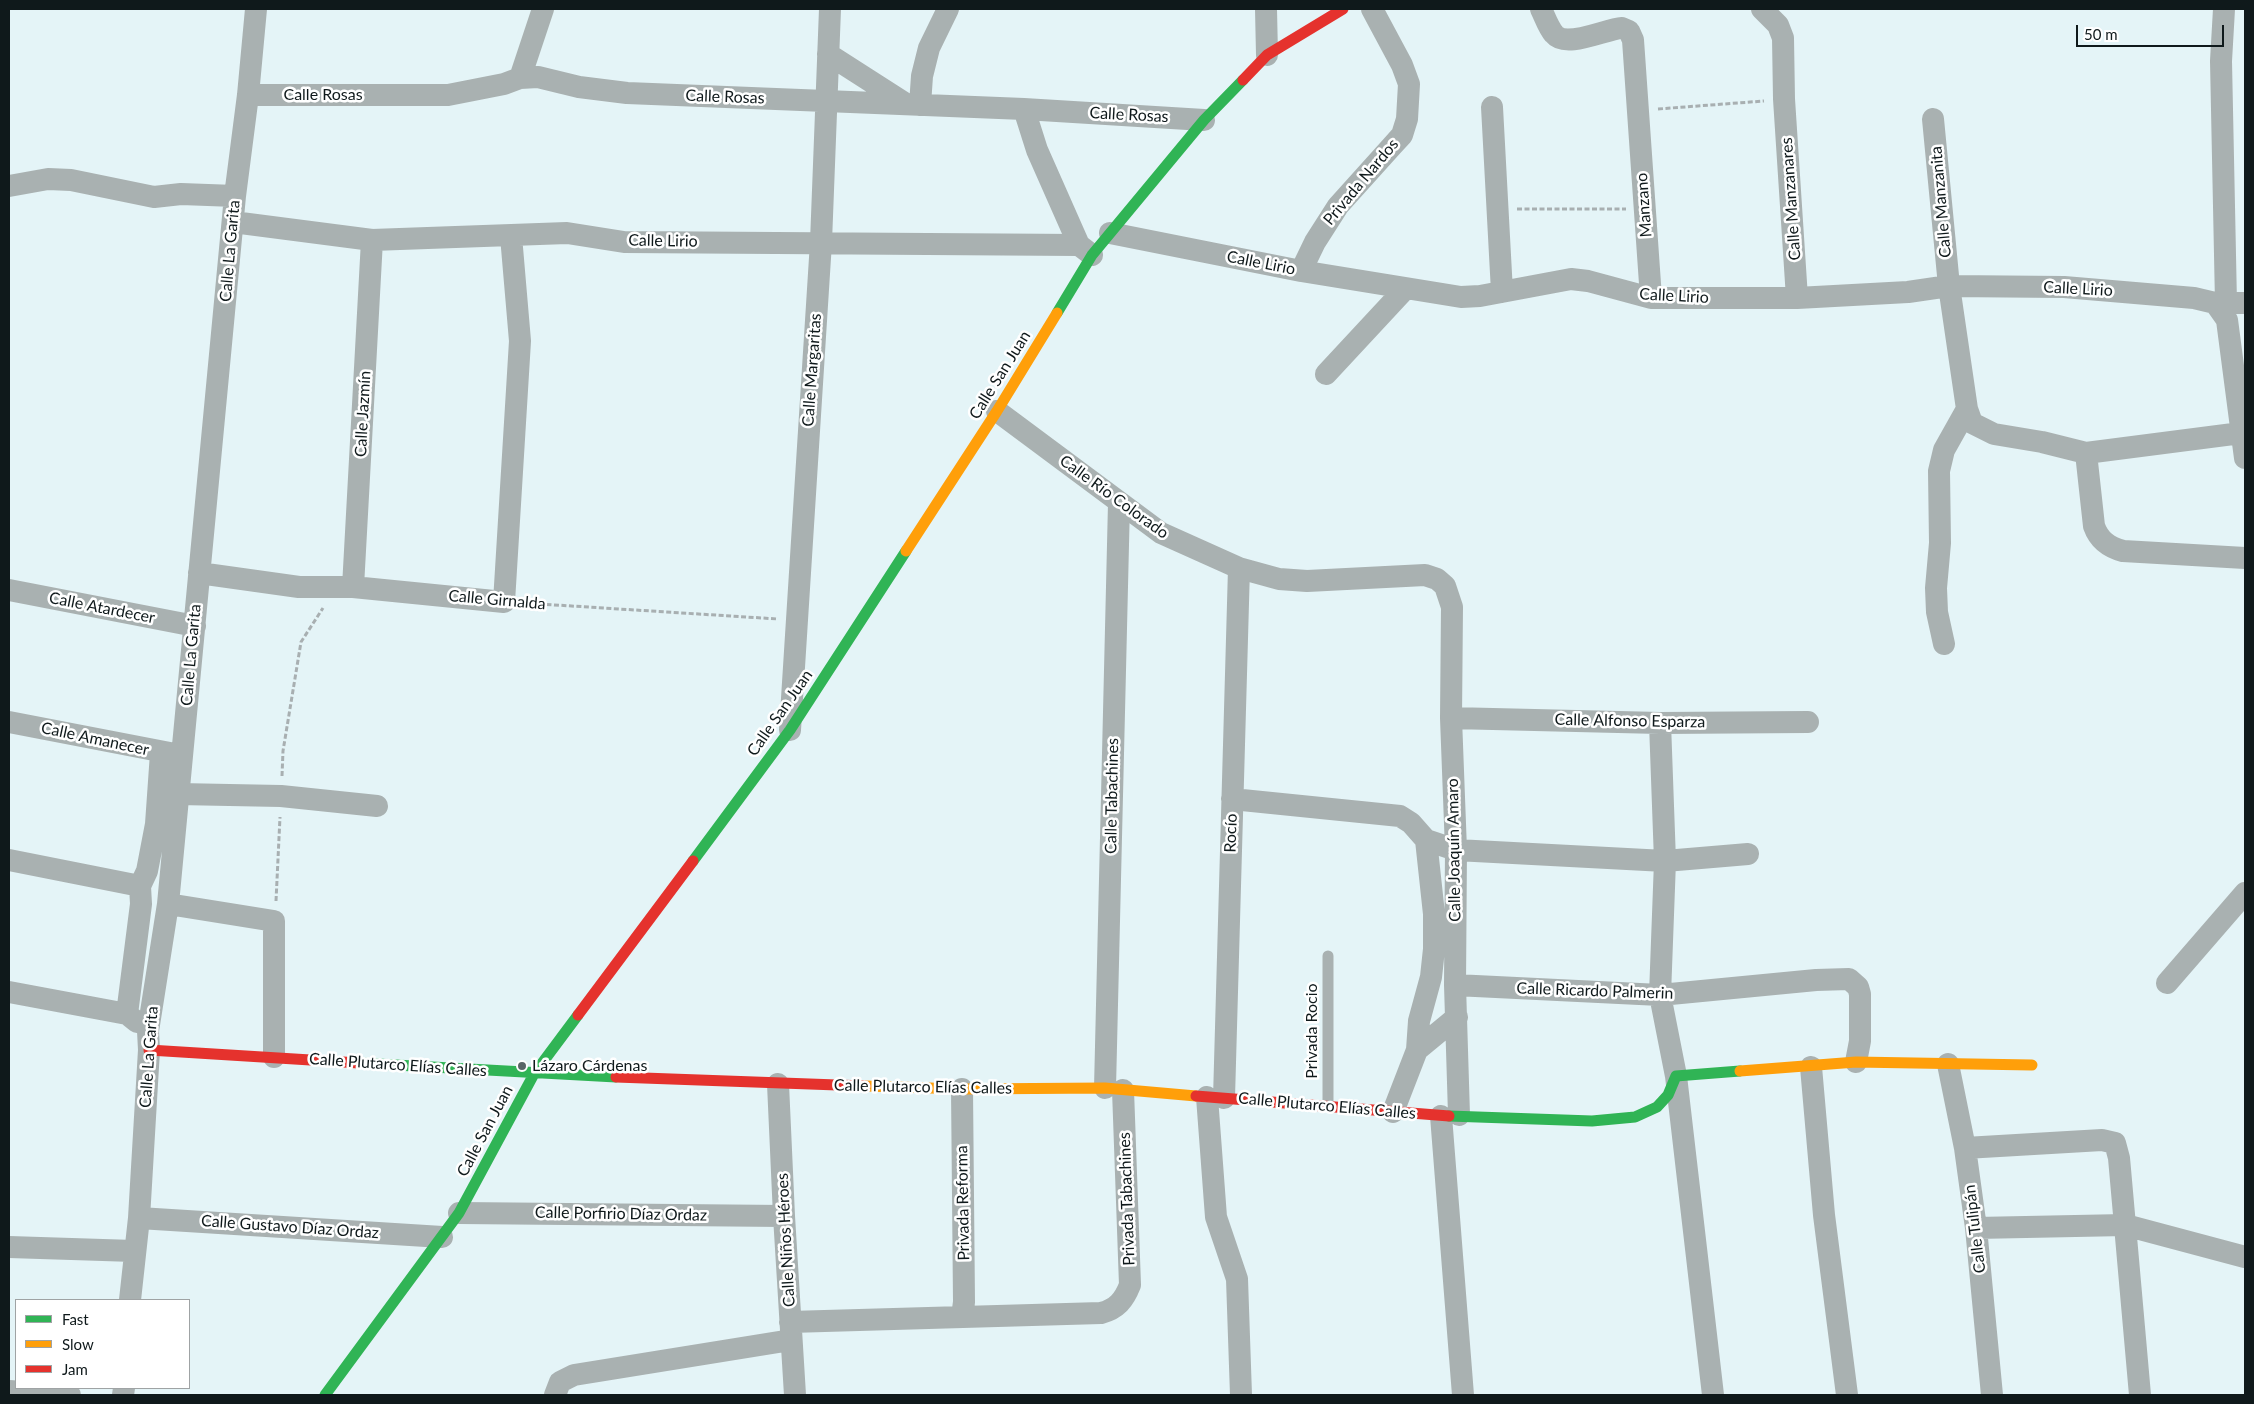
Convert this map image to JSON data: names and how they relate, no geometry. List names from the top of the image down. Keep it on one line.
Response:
{"streets":{"street":["Calle Rosas","Privada Nardos","Calle Manzanares","Calle Manzanita","Manzano","Calle Lirio","Calle La Garita","Calle Margaritas","Calle San Juan","Calle Jazmín","Calle Río Colorado","Calle Girnalda","Calle Atardecer","Calle Alfonso Esparza","Calle Amanecer","Calle Tabachines","Rocío","Calle Joaquín Amaro","Calle Ricardo Palmerin","Calle Plutarco Elías Calles","Privada Tabachines","Privada Reforma","Calle Porfirio Díaz Ordaz","Calle Gustavo Díaz Ordaz","Calle Tulipán","Calle Niños Héroes"],"lane":["Privada Rocio"]},"crossings":[["Calle Rosas","Calle La Garita"],["Calle Rosas","Calle Margaritas"],["Calle Rosas","Calle San Juan"],["Privada Nardos","Calle Lirio"],["Calle Manzanares","Calle Lirio"],["Calle Manzanita","Calle Lirio"],["Manzano","Calle Lirio"],["Calle Lirio","Calle La Garita"],["Calle Lirio","Calle Margaritas"],["Calle Lirio","Calle San Juan"],["Calle Lirio","Calle Jazmín"],["Calle La Garita","Calle Girnalda"],["Calle La Garita","Calle Atardecer"],["Calle La Garita","Calle Amanecer"],["Calle La Garita","Calle Plutarco Elías Calles"],["Calle La Garita","Calle Gustavo Díaz Ordaz"],["Calle Margaritas","Calle San Juan"],["Calle Margaritas","Calle Girnalda"],["Calle San Juan","Calle Río Colorado"],["Calle San Juan","Calle Plutarco Elías Calles"],["Calle San Juan","Calle Porfirio Díaz Ordaz"],["Calle San Juan","Calle Gustavo Díaz Ordaz"],["Calle Jazmín","Calle Girnalda"],["Calle Río Colorado","Calle Tabachines"],["Calle Río Colorado","Rocío"],["Calle Río Colorado","Calle Joaquín Amaro"],["Calle Alfonso Esparza","Calle Joaquín Amaro"],["Calle Tabachines","Calle Plutarco Elías Calles"],["Calle Tabachines","Privada Tabachines"],["Rocío","Calle Plutarco Elías Calles"],["Calle Joaquín Amaro","Calle Ricardo Palmerin"],["Calle Joaquín Amaro","Calle Plutarco Elías Calles"],["Privada Rocio","Calle Plutarco Elías Calles"],["Calle Plutarco Elías Calles","Privada Tabachines"],["Calle Plutarco Elías Calles","Privada Reforma"],["Calle Plutarco Elías Calles","Calle Niños Héroes"],["Privada Tabachines","Privada Reforma"],["Calle Porfirio Díaz Ordaz","Calle Niños Héroes"]],"places":["Lázaro Cárdenas"],"legend":["Fast","Slow","Jam"],"scale_bar":"50 m"}
